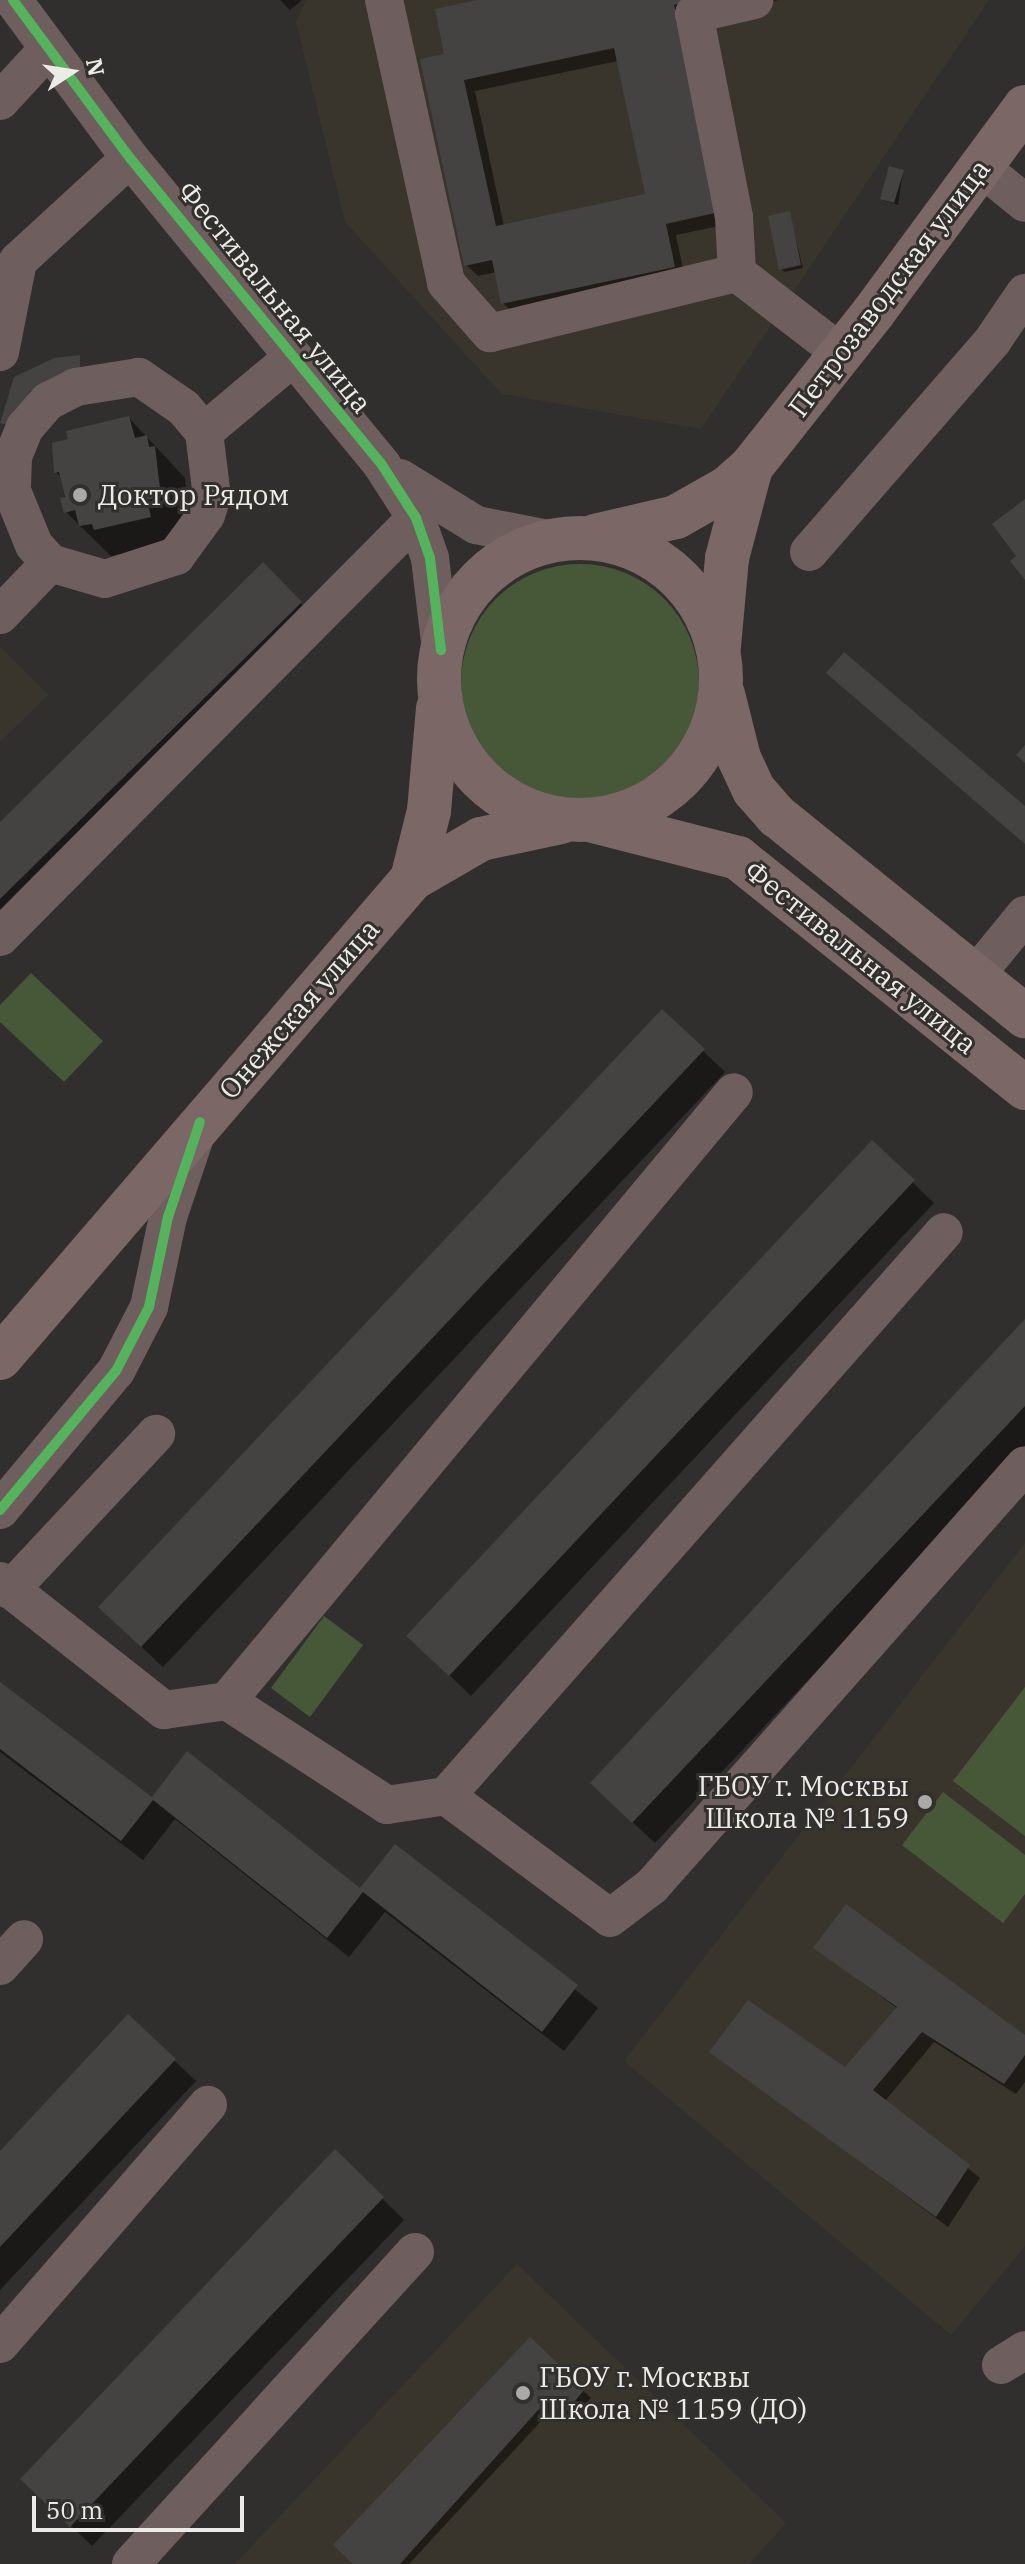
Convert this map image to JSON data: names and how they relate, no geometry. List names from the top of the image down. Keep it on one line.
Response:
{"streets":{"main road":["Петрозаводская улица","Фестивальная улица","Онежская улица"]},"crossings":[["Петрозаводская улица","Фестивальная улица"],["Петрозаводская улица","Онежская улица"],["Фестивальная улица","Онежская улица"]],"places":["Доктор Рядом","ГБОУ г. Москвы Школа № 1159","ГБОУ г. Москвы Школа № 1159 (ДО)"],"scale_bar":"50 m","north":"right"}
